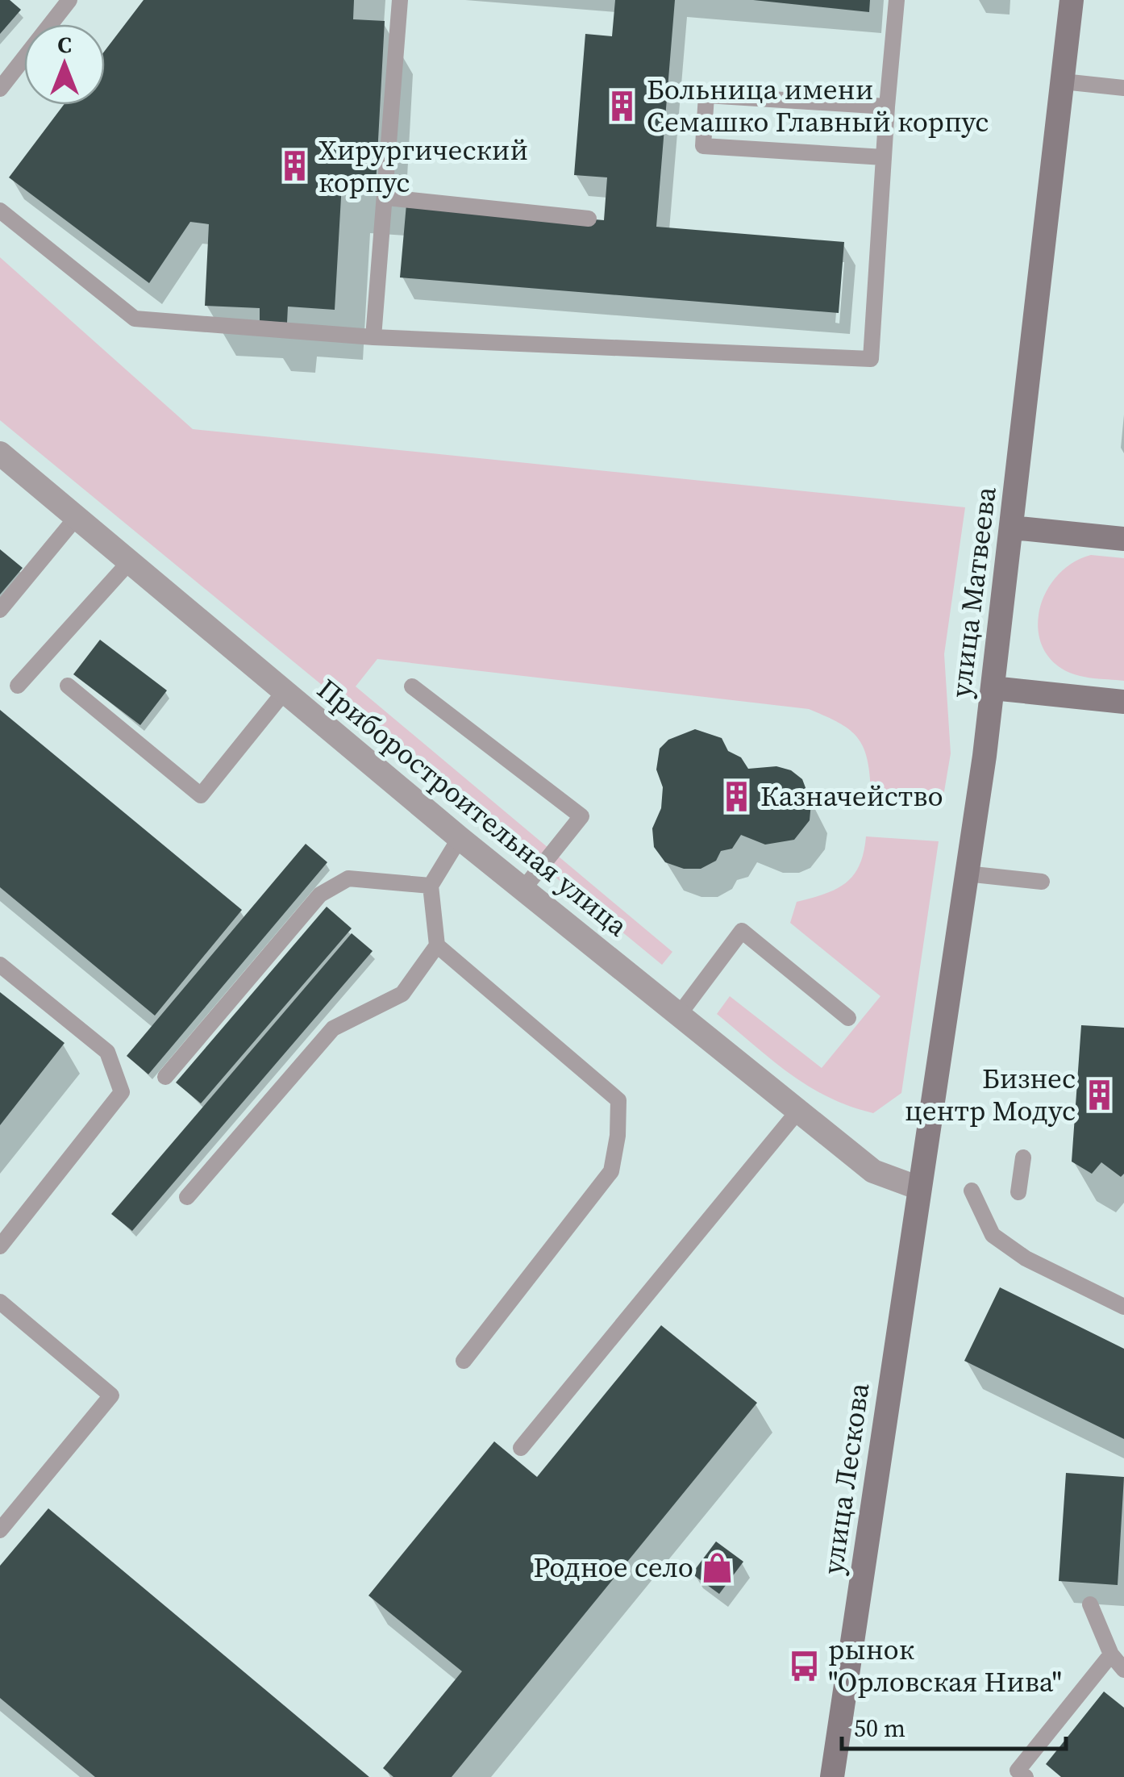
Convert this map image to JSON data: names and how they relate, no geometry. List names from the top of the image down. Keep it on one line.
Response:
{"streets":{"main road":["улица Матвеева","улица Лескова"],"street":["Приборостроительная улица"]},"crossings":[["улица Матвеева","Приборостроительная улица"],["улица Матвеева","улица Лескова"],["Приборостроительная улица","улица Лескова"]],"places":{"building":["Больница имени Семашко Главный корпус","Хирургический корпус","Казначейство","Бизнес центр Модус"],"shop":["Родное село"],"bus stop":["рынок \"Орловская Нива\""]},"scale_bar":"50 m","north":"top"}
